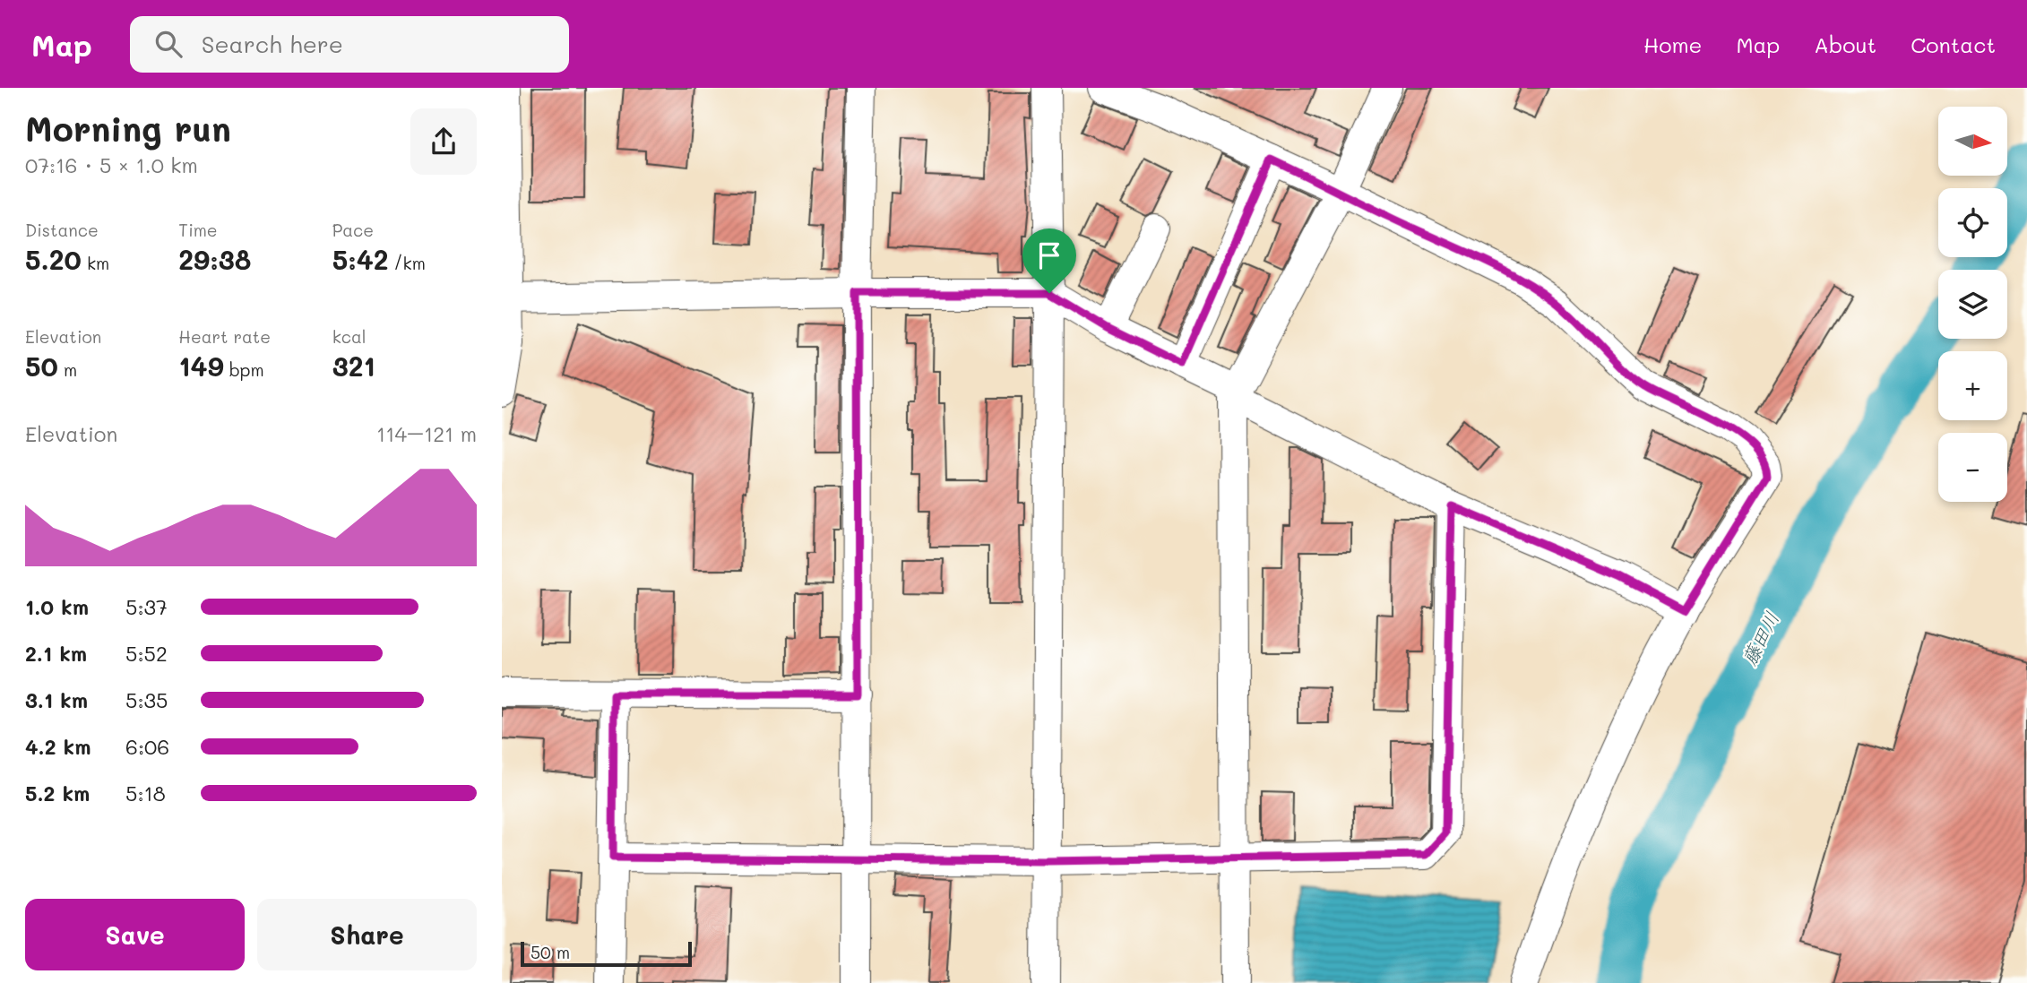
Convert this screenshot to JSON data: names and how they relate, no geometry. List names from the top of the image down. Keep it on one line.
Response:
{"water":["藤田川"],"scale_bar":"50 m","north":"right","page":{"header":"Map","search":"Search here","nav":["Home","Map","About","Contact"],"heading":["Morning run","07:16 · 5 × 1.0 km"],"map_buttons":["+","−"],"stats":[["Distance","5.20 km"],["Time","29:38"],["Pace","5:42 /km"],["Elevation","50 m"],["Heart rate","149 bpm"],["kcal","321"]],"chart":["Elevation","114–121 m"],"list":[{"name":"1.0 km","note":"5:37"},{"name":"2.1 km","note":"5:52"},{"name":"3.1 km","note":"5:35"},{"name":"4.2 km","note":"6:06"},{"name":"5.2 km","note":"5:18"}],"buttons":["Save","Share"],"scale":"50 m"}}
